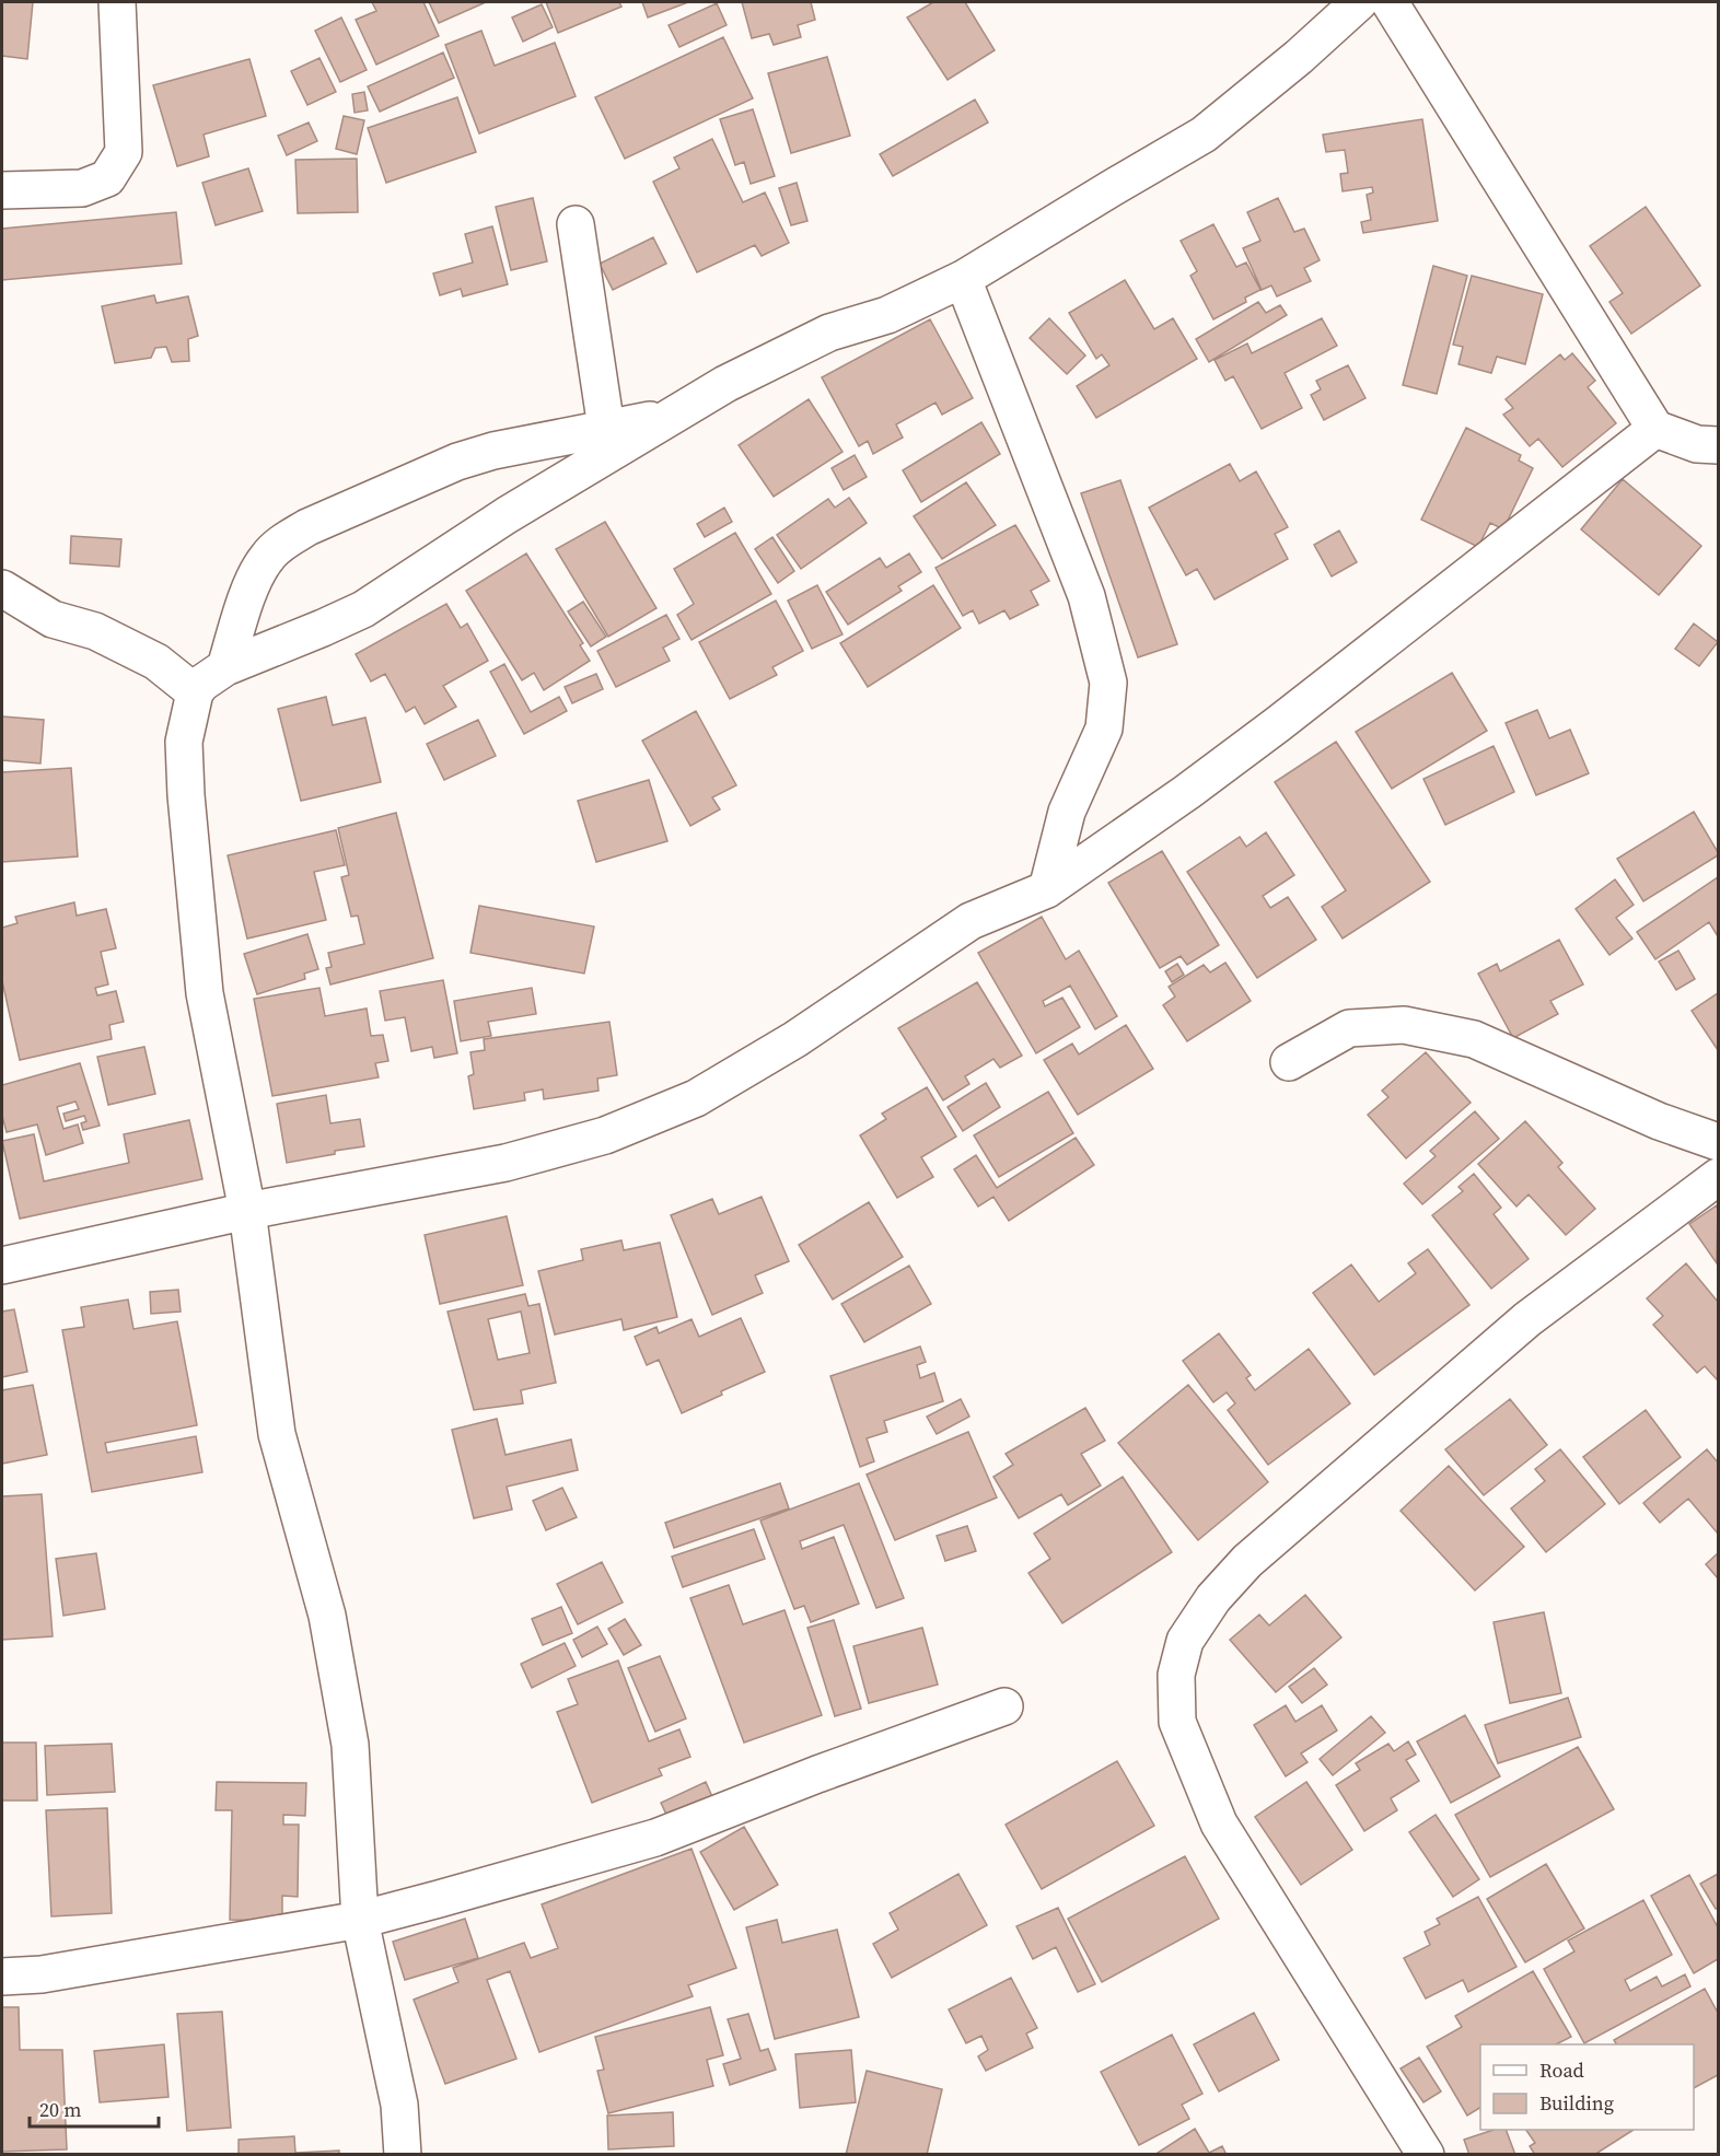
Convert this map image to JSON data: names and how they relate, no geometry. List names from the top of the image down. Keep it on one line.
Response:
{"legend":["Road","Building"],"scale_bar":"20 m"}
